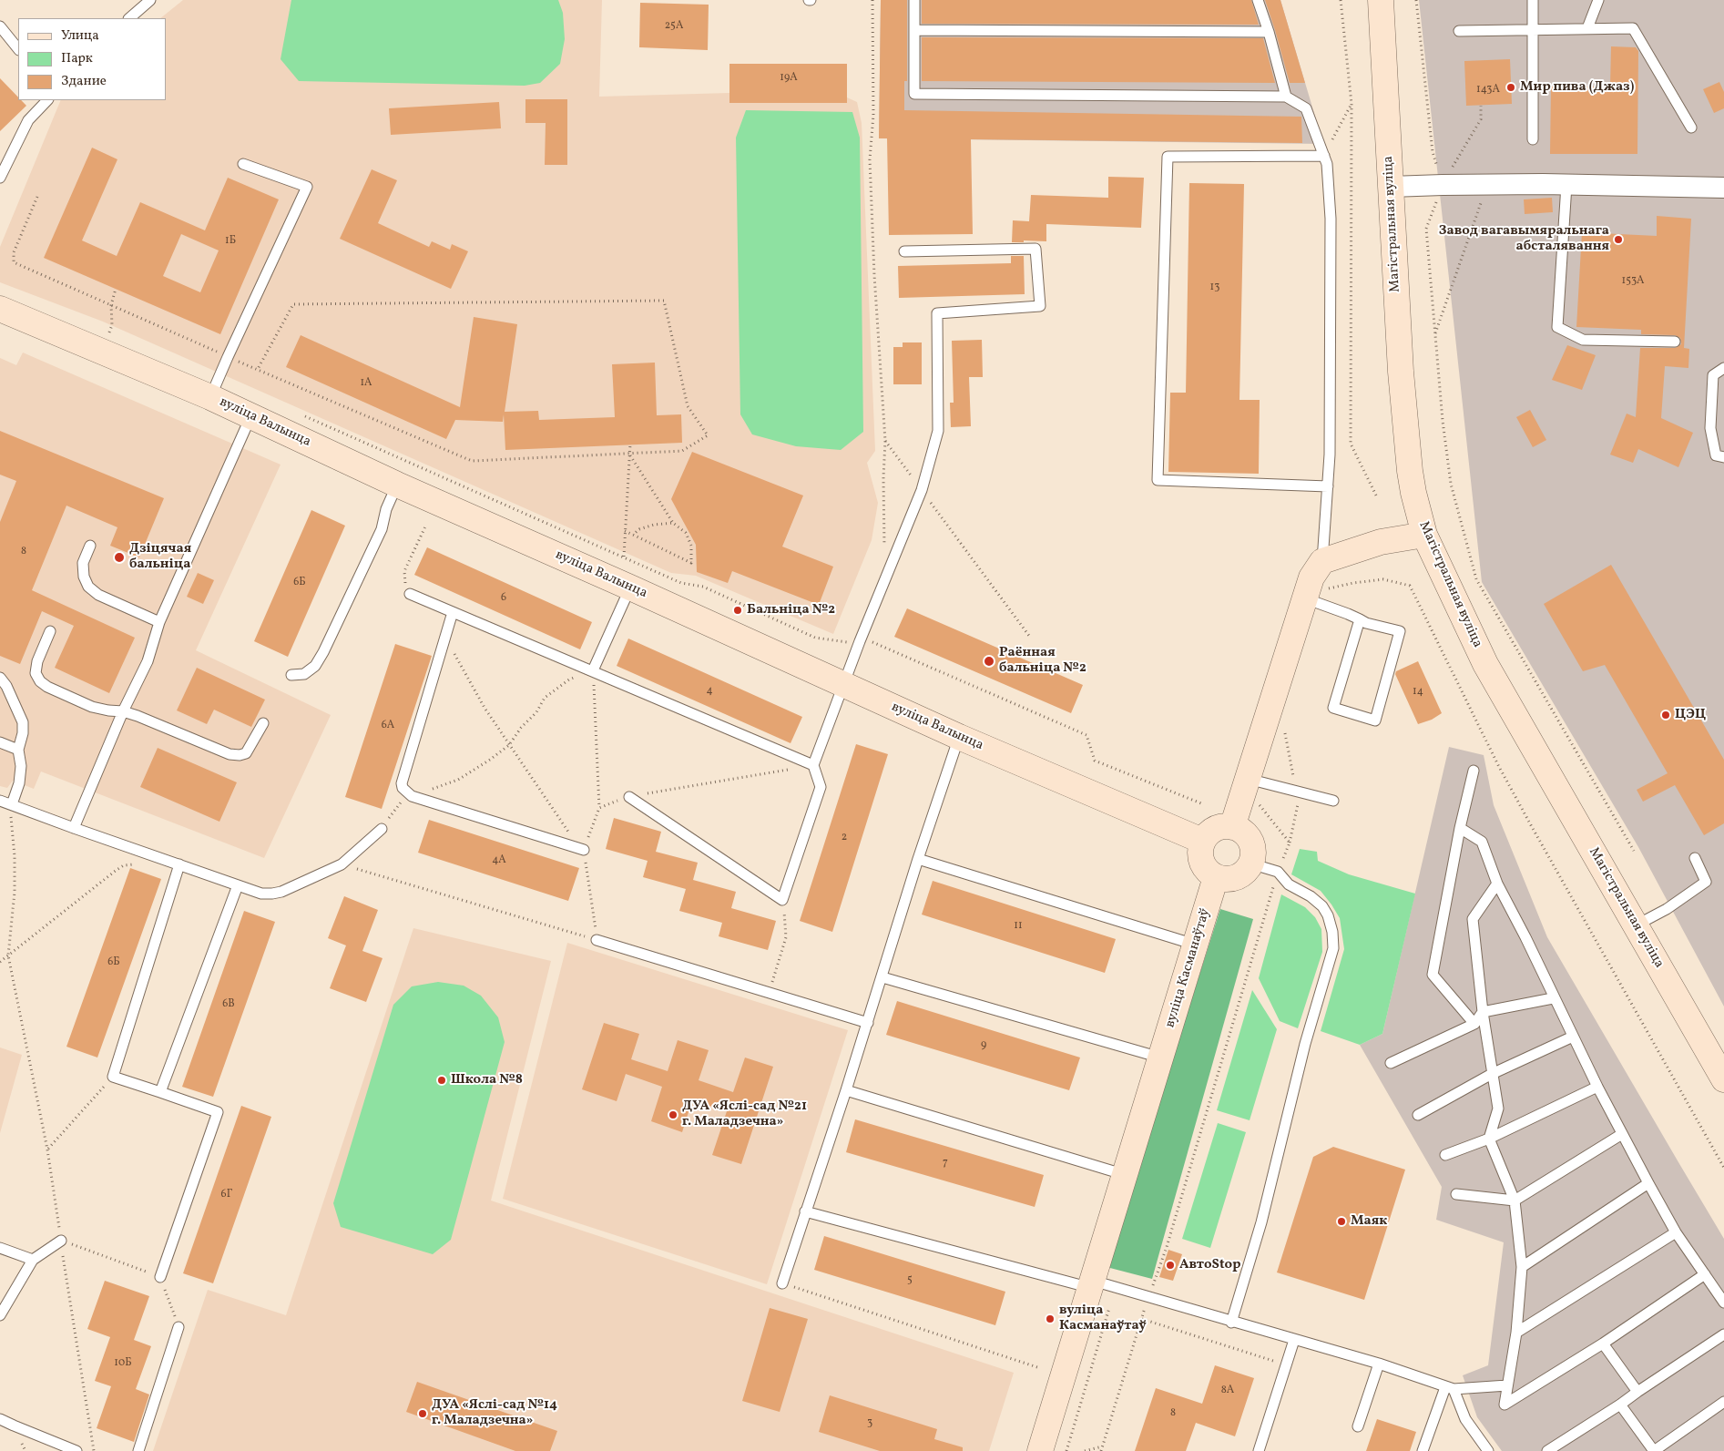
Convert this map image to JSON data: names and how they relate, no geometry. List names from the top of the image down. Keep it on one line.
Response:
{"streets":{"street":["Магістральная вуліца","вуліца Валынца","вуліца Касманаўтаў"]},"crossings":[["вуліца Валынца","вуліца Касманаўтаў"]],"places":["Мир пива (Джаз)","Завод вагавымяральнага абсталявання","Дзіцячая бальніца","Бальніца №2","Раённая бальніца №2","ЦЭЦ","Школа №8","ДУА «Яслі-сад №21 г. Маладзечна»","Маяк","АвтоStop","вуліца Касманаўтаў","ДУА «Яслі-сад №14 г. Маладзечна»"],"house_numbers":["25А","19А","143А","1Б","153А","13","1А","8","6Б","6","4","14","6А","2","4А","11","6Б","6В","9","7","6Г","5","10Б","8А","8","3"],"legend":["Улица","Парк","Здание"]}
